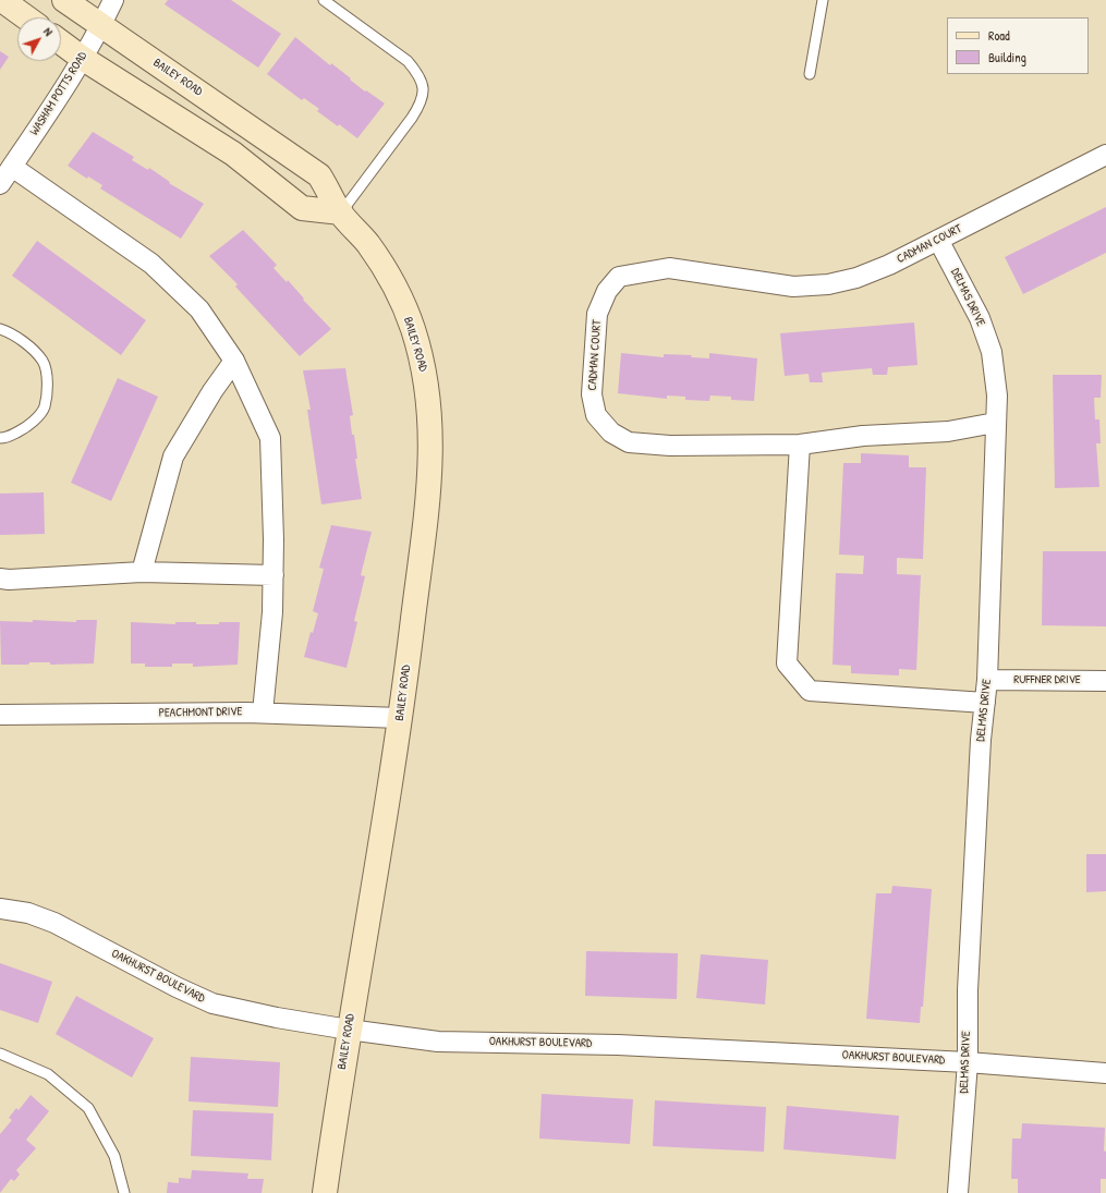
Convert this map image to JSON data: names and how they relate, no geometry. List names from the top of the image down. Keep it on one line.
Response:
{"streets":{"street":["BAILEY ROAD","WASHAM POTTS ROAD","CADMAN COURT","DELMAS DRIVE","RUFFNER DRIVE","PEACHMONT DRIVE","OAKHURST BOULEVARD"]},"crossings":[["BAILEY ROAD","WASHAM POTTS ROAD"],["BAILEY ROAD","PEACHMONT DRIVE"],["BAILEY ROAD","OAKHURST BOULEVARD"],["CADMAN COURT","DELMAS DRIVE"],["DELMAS DRIVE","RUFFNER DRIVE"],["DELMAS DRIVE","OAKHURST BOULEVARD"]],"legend":["Road","Building"],"north":"top right"}
